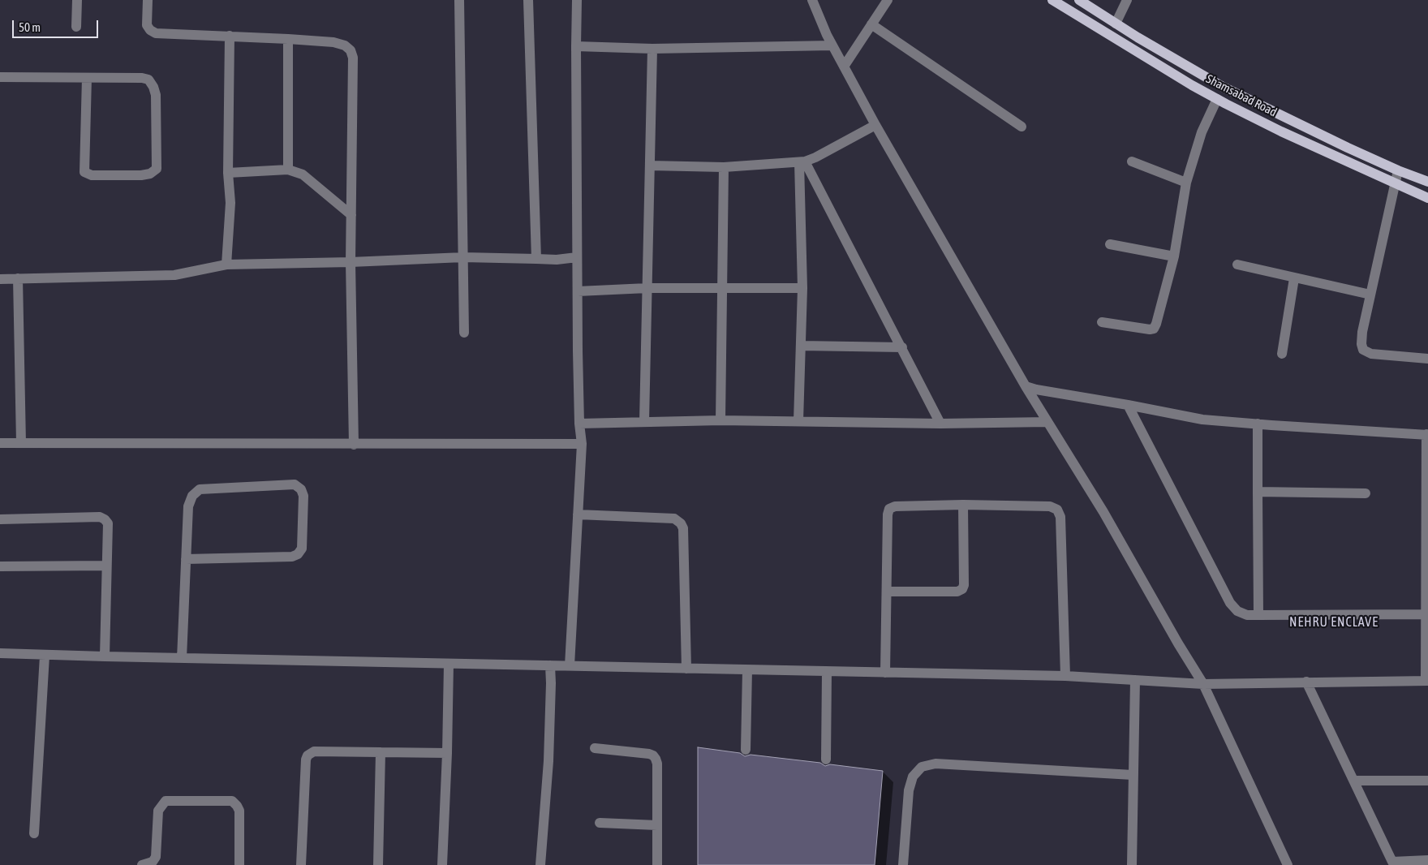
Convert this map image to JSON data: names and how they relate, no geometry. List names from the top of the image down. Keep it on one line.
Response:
{"streets":{"main road":["Shamsabad Road"]},"districts":["NEHRU ENCLAVE"],"scale_bar":"50 m"}
